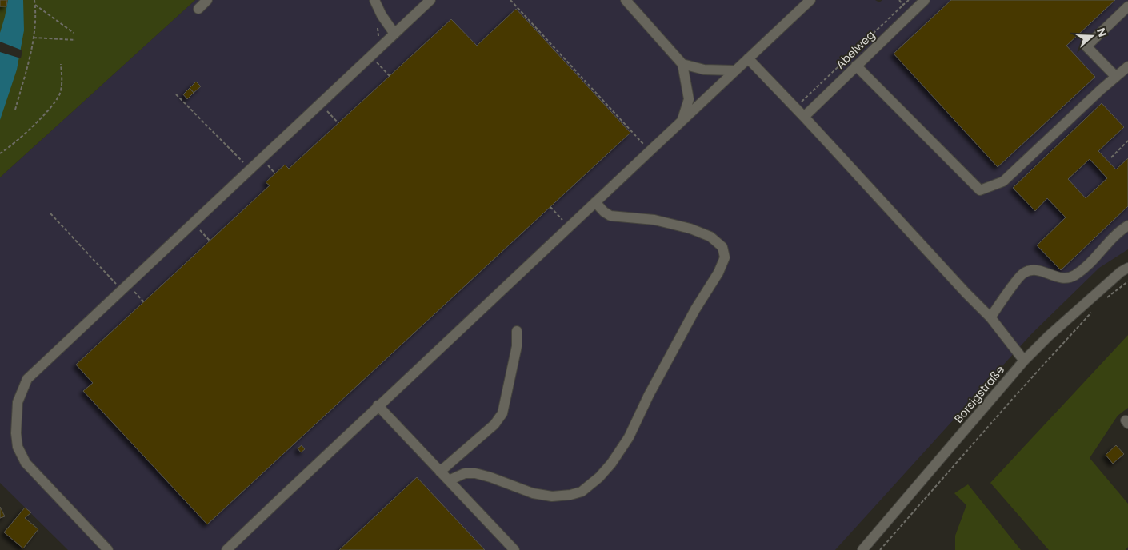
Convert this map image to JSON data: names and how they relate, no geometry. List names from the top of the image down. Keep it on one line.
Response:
{"streets":{"street":["Abelweg","Borsigstraße"]},"north":"right"}
